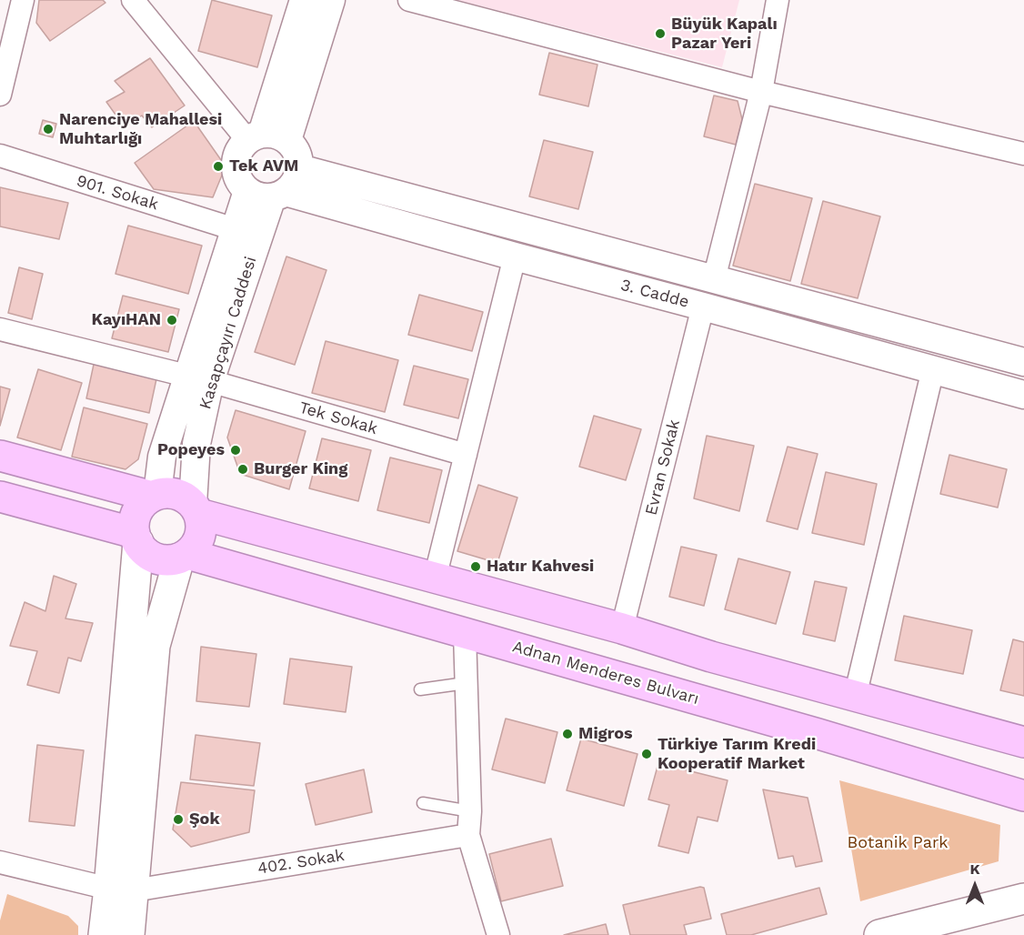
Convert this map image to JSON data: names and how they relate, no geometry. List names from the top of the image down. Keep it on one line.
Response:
{"streets":{"highway":["Adnan Menderes Bulvarı"],"street":["901. Sokak","3. Cadde","Kasapçayırı Caddesi","Tek Sokak","Evran Sokak","402. Sokak"]},"crossings":[["901. Sokak","Kasapçayırı Caddesi"],["3. Cadde","Kasapçayırı Caddesi"],["3. Cadde","Evran Sokak"],["Kasapçayırı Caddesi","Tek Sokak"],["Kasapçayırı Caddesi","Adnan Menderes Bulvarı"]],"parks":["Botanik Park"],"places":["Büyük Kapalı Pazar Yeri","Narenciye Mahallesi Muhtarlığı","Tek AVM","KayıHAN","Popeyes","Burger King","Hatır Kahvesi","Migros","Türkiye Tarım Kredi Kooperatif Market","Şok"],"north":"top"}
